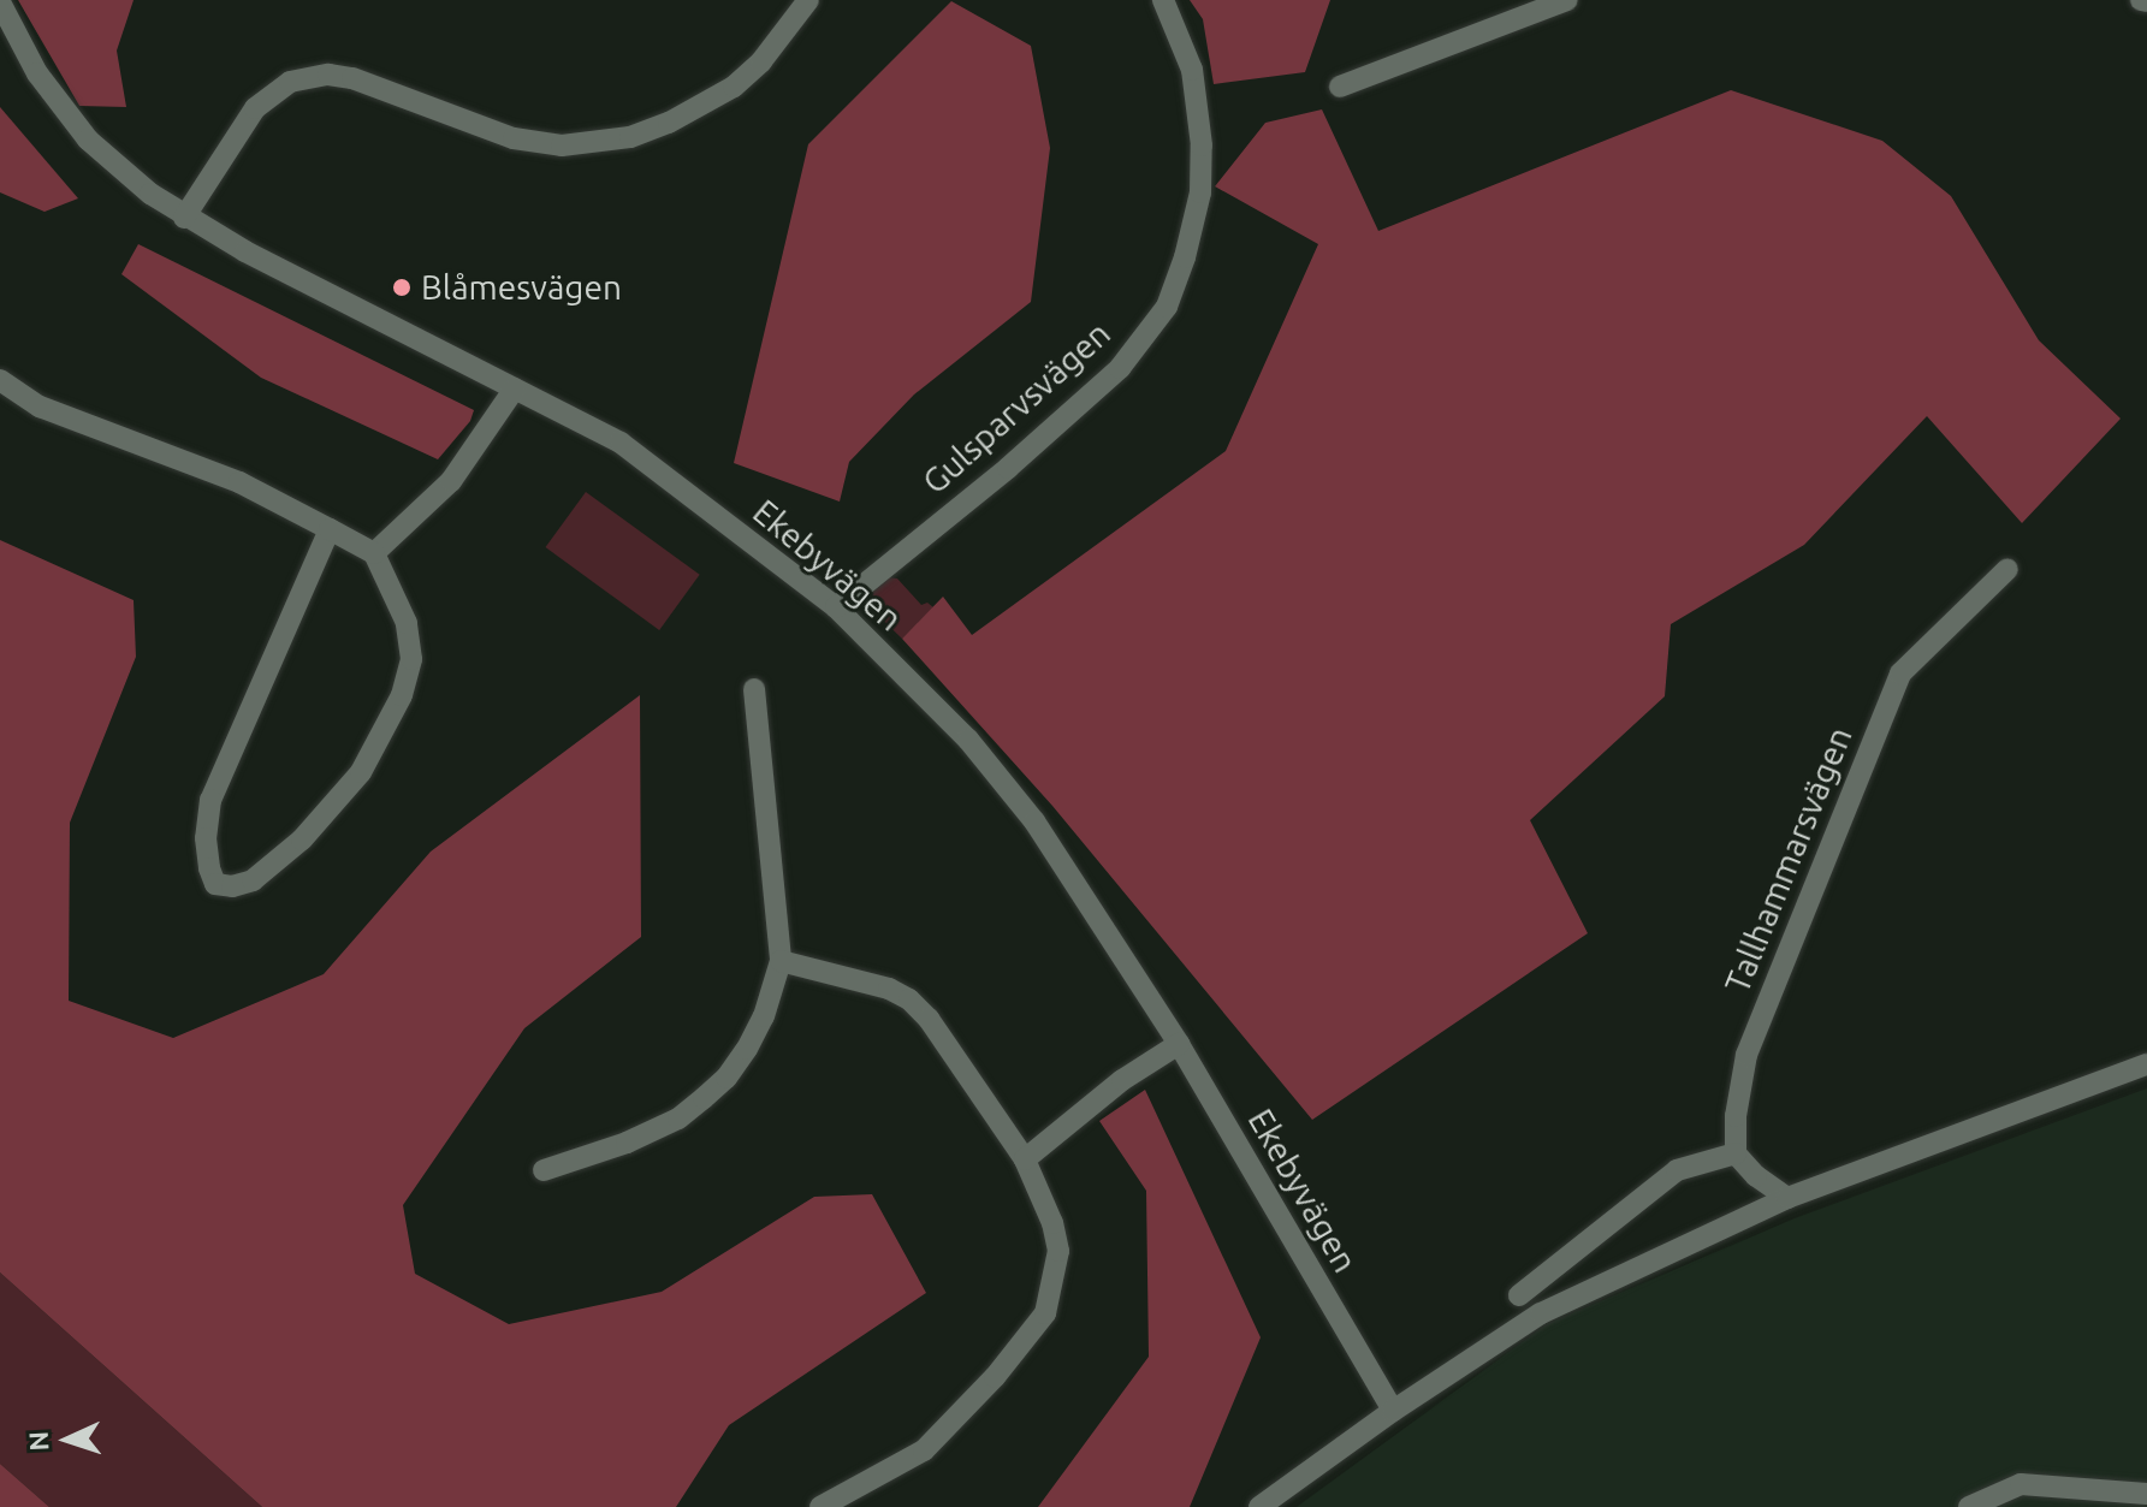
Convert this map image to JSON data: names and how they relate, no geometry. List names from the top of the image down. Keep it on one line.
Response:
{"streets":{"street":["Gulsparvsvägen","Ekebyvägen","Tallhammarsvägen"]},"crossings":[["Gulsparvsvägen","Ekebyvägen"]],"places":["Blåmesvägen"],"north":"left"}
